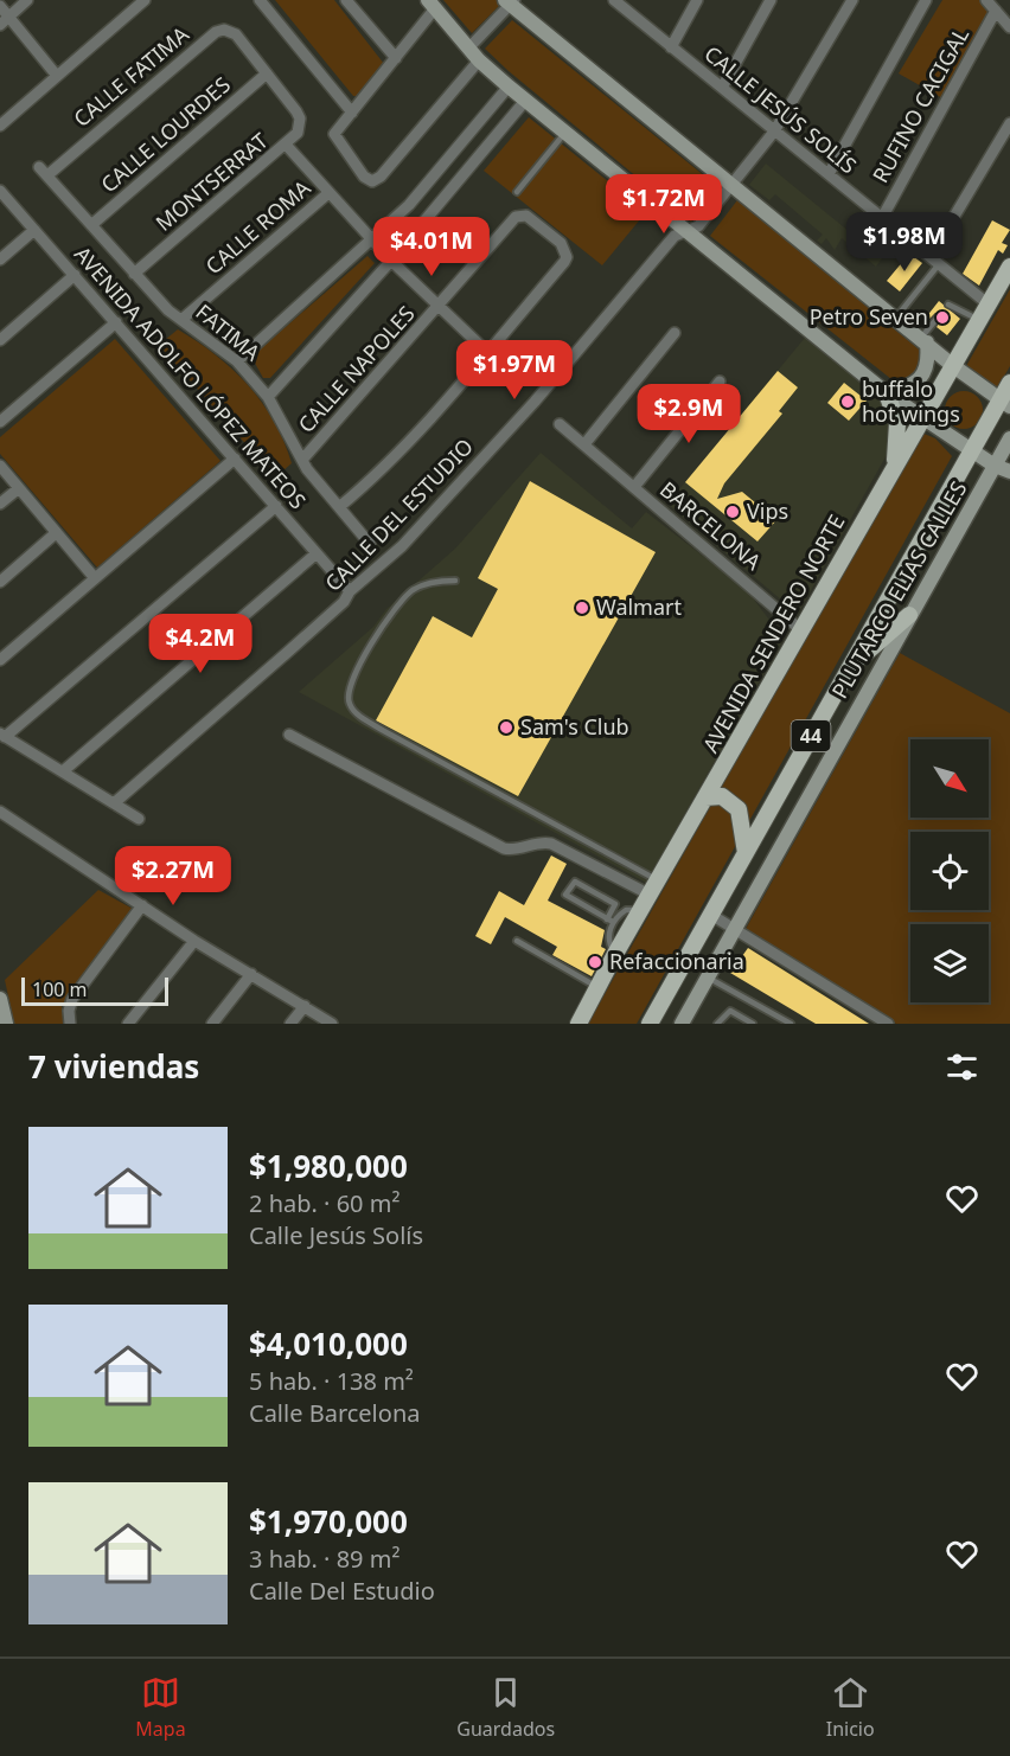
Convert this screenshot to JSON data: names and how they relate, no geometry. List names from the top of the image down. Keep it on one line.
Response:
{"streets":{"main road":["PLUTARCO ELIAS CALLES","AVENIDA SENDERO NORTE","44"],"street":["CALLE FATIMA","RUFINO CACIGAL","CALLE JESÚS SOLÍS","CALLE LOURDES","MONTSERRAT","CALLE ROMA","FATIMA","CALLE NAPOLES","AVENIDA ADOLFO LÓPEZ MATEOS","CALLE DEL ESTUDIO","BARCELONA"]},"crossings":[["CALLE FATIMA","CALLE LOURDES"],["CALLE FATIMA","MONTSERRAT"],["CALLE FATIMA","FATIMA"],["RUFINO CACIGAL","CALLE JESÚS SOLÍS"],["CALLE JESÚS SOLÍS","CALLE DEL ESTUDIO"],["CALLE JESÚS SOLÍS","AVENIDA SENDERO NORTE"],["CALLE LOURDES","FATIMA"],["MONTSERRAT","FATIMA"],["CALLE ROMA","FATIMA"],["FATIMA","CALLE NAPOLES"],["AVENIDA ADOLFO LÓPEZ MATEOS","CALLE DEL ESTUDIO"],["BARCELONA","AVENIDA SENDERO NORTE"]],"places":["Petro Seven","buffalo hot wings","Vips","Walmart","Sam's Club","Refaccionaria"],"scale_bar":"100 m","north":"bottom right","page":{"price":["$1.72M","$1.98M","$4.01M","$1.97M","$2.9M","$4.2M","$2.27M"],"scale":"100 m","heading":"7 viviendas","list":[{"name":"$1,980,000","note":"2 hab. · 60 m² · Calle Jesús Solís"},{"name":"$4,010,000","note":"5 hab. · 138 m² · Calle Barcelona"},{"name":"$1,970,000","note":"3 hab. · 89 m² · Calle Del Estudio"}],"tabs":["Mapa","Guardados","Inicio"]}}
